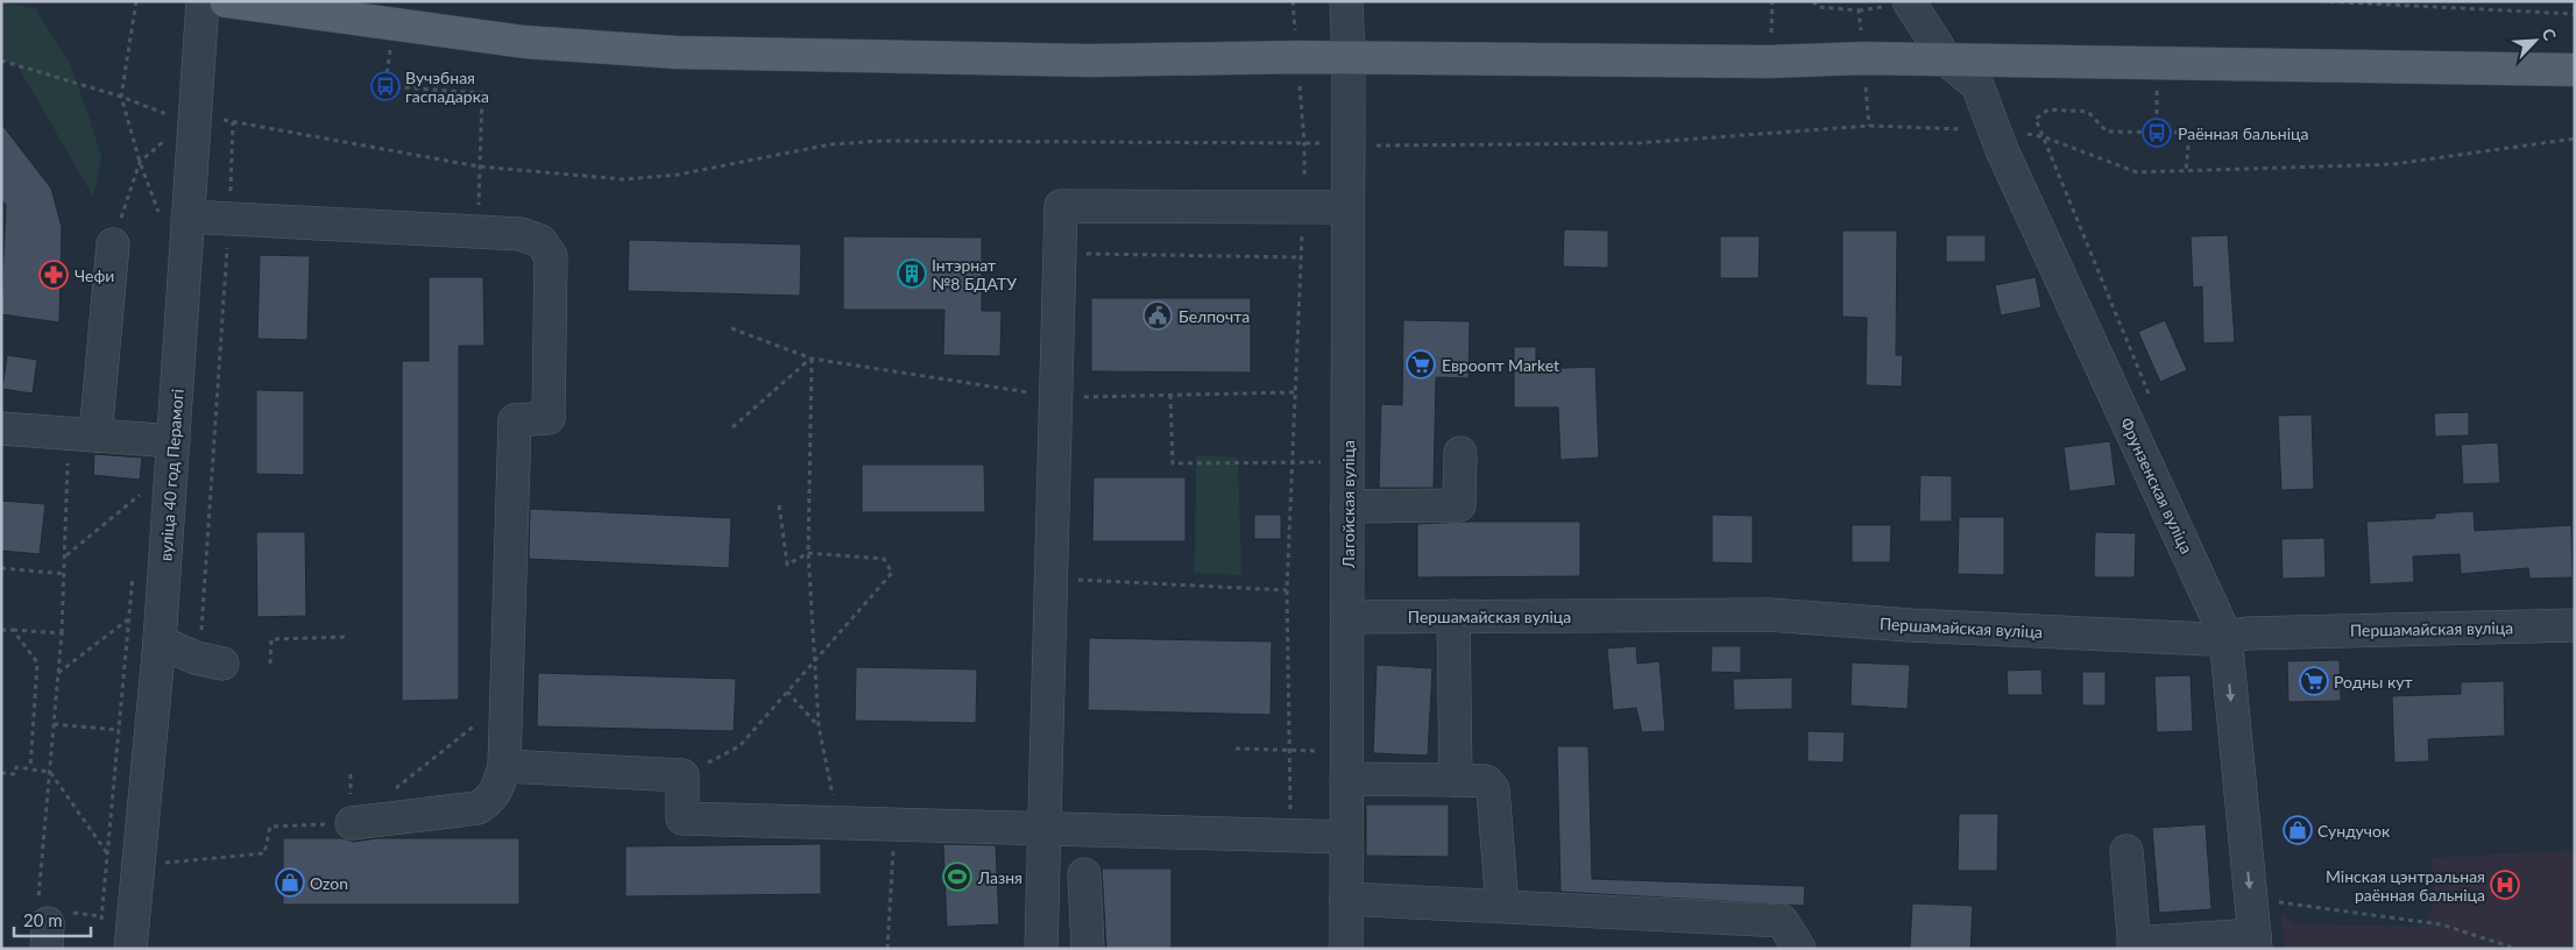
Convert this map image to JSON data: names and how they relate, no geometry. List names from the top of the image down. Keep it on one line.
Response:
{"streets":{"street":["вуліца 40 год Перамогі","Фрунзенская вуліца","Лагойская вуліца","Першамайская вуліца"]},"crossings":[["Фрунзенская вуліца","Першамайская вуліца"],["Лагойская вуліца","Першамайская вуліца"]],"places":{"bus stop":["Вучэбная гаспадарка","Раённая бальніца"],"building":["Інтэрнат №8 БДАТУ"],"pharmacy":["Чефи"],"public building":["Белпочта"],"supermarket":["Евроопт Market","Родны кут"],"shop":["Сундучок","Ozon"],"sports":["Лазня"],"hospital":["Мінская цэнтральная раённая бальніца"]},"scale_bar":"20 m","north":"top right"}
